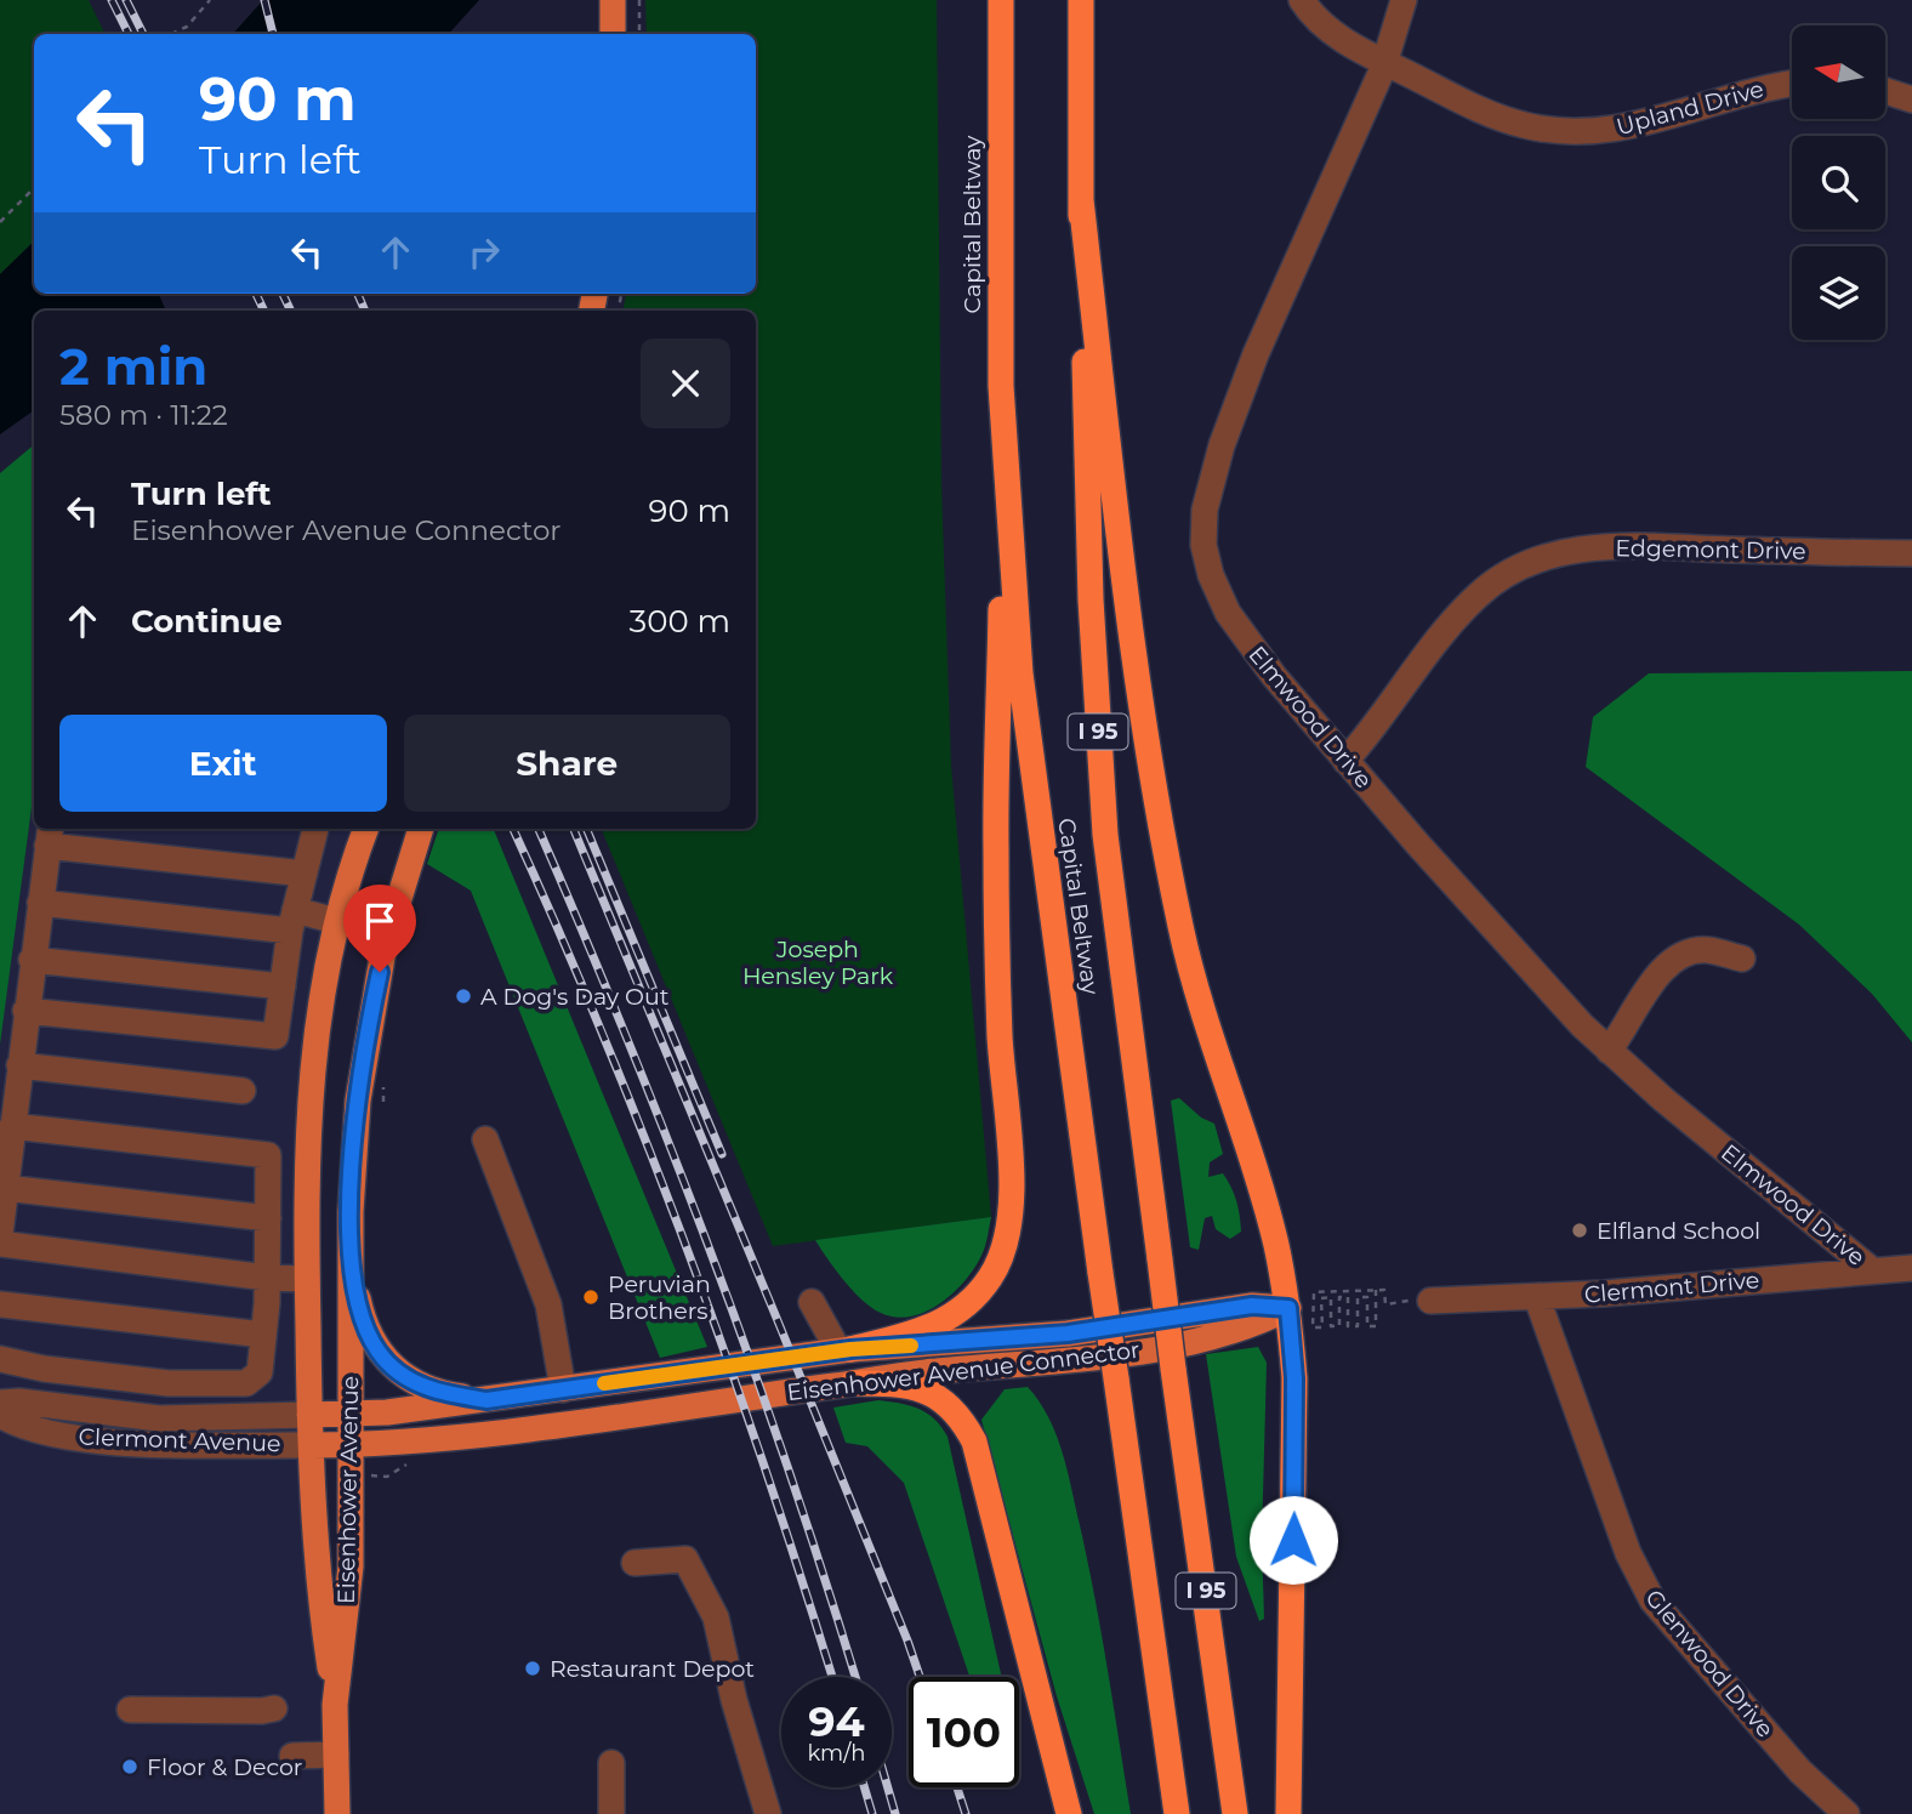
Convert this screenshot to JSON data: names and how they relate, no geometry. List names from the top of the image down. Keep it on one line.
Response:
{"streets":{"highway":["Capital Beltway","I 95"],"main road":["Eisenhower Avenue Connector","Eisenhower Avenue"],"street":["Upland Drive","Edgemont Drive","Elmwood Drive","Clermont Drive","Clermont Avenue","Glenwood Drive"]},"crossings":[["Upland Drive","Elmwood Drive"],["Edgemont Drive","Elmwood Drive"],["Elmwood Drive","Clermont Drive"],["Clermont Drive","Glenwood Drive"],["Eisenhower Avenue Connector","Clermont Avenue"],["Eisenhower Avenue Connector","Eisenhower Avenue"],["Clermont Avenue","Eisenhower Avenue"]],"parks":["Joseph Hensley Park"],"places":["A Dog's Day Out","Elfland School","Peruvian Brothers","Restaurant Depot","Floor & Decor"],"north":"left","page":{"turn":["90 m","Turn left"],"heading":["2 min","580 m · 11:22"],"list":[{"name":"Turn left","note":"Eisenhower Avenue Connector","value":"90 m"},{"name":"Continue","value":"300 m"}],"buttons":["Exit","Share"],"speed":"94 km/h","limit":"100"}}
